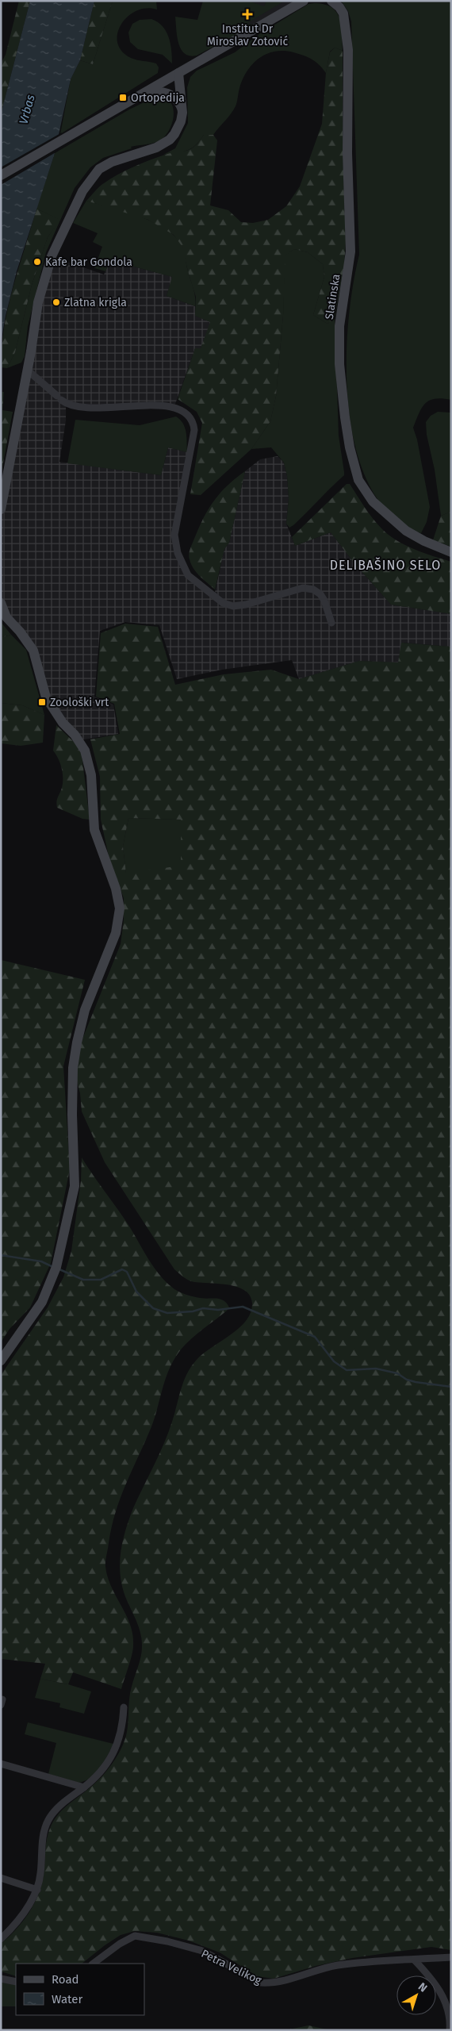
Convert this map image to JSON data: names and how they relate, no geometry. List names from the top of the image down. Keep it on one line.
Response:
{"streets":{"street":["Slatinska","Petra Velikog"]},"districts":["DELIBAŠINO SELO"],"water":["Vrbas"],"places":{"health":["Institut Dr Miroslav Zotović"],"transit":["Ortopedija","Zoološki vrt"],"other":["Kafe bar Gondola","Zlatna krigla"]},"legend":["Road","Water"],"north":"top right"}
